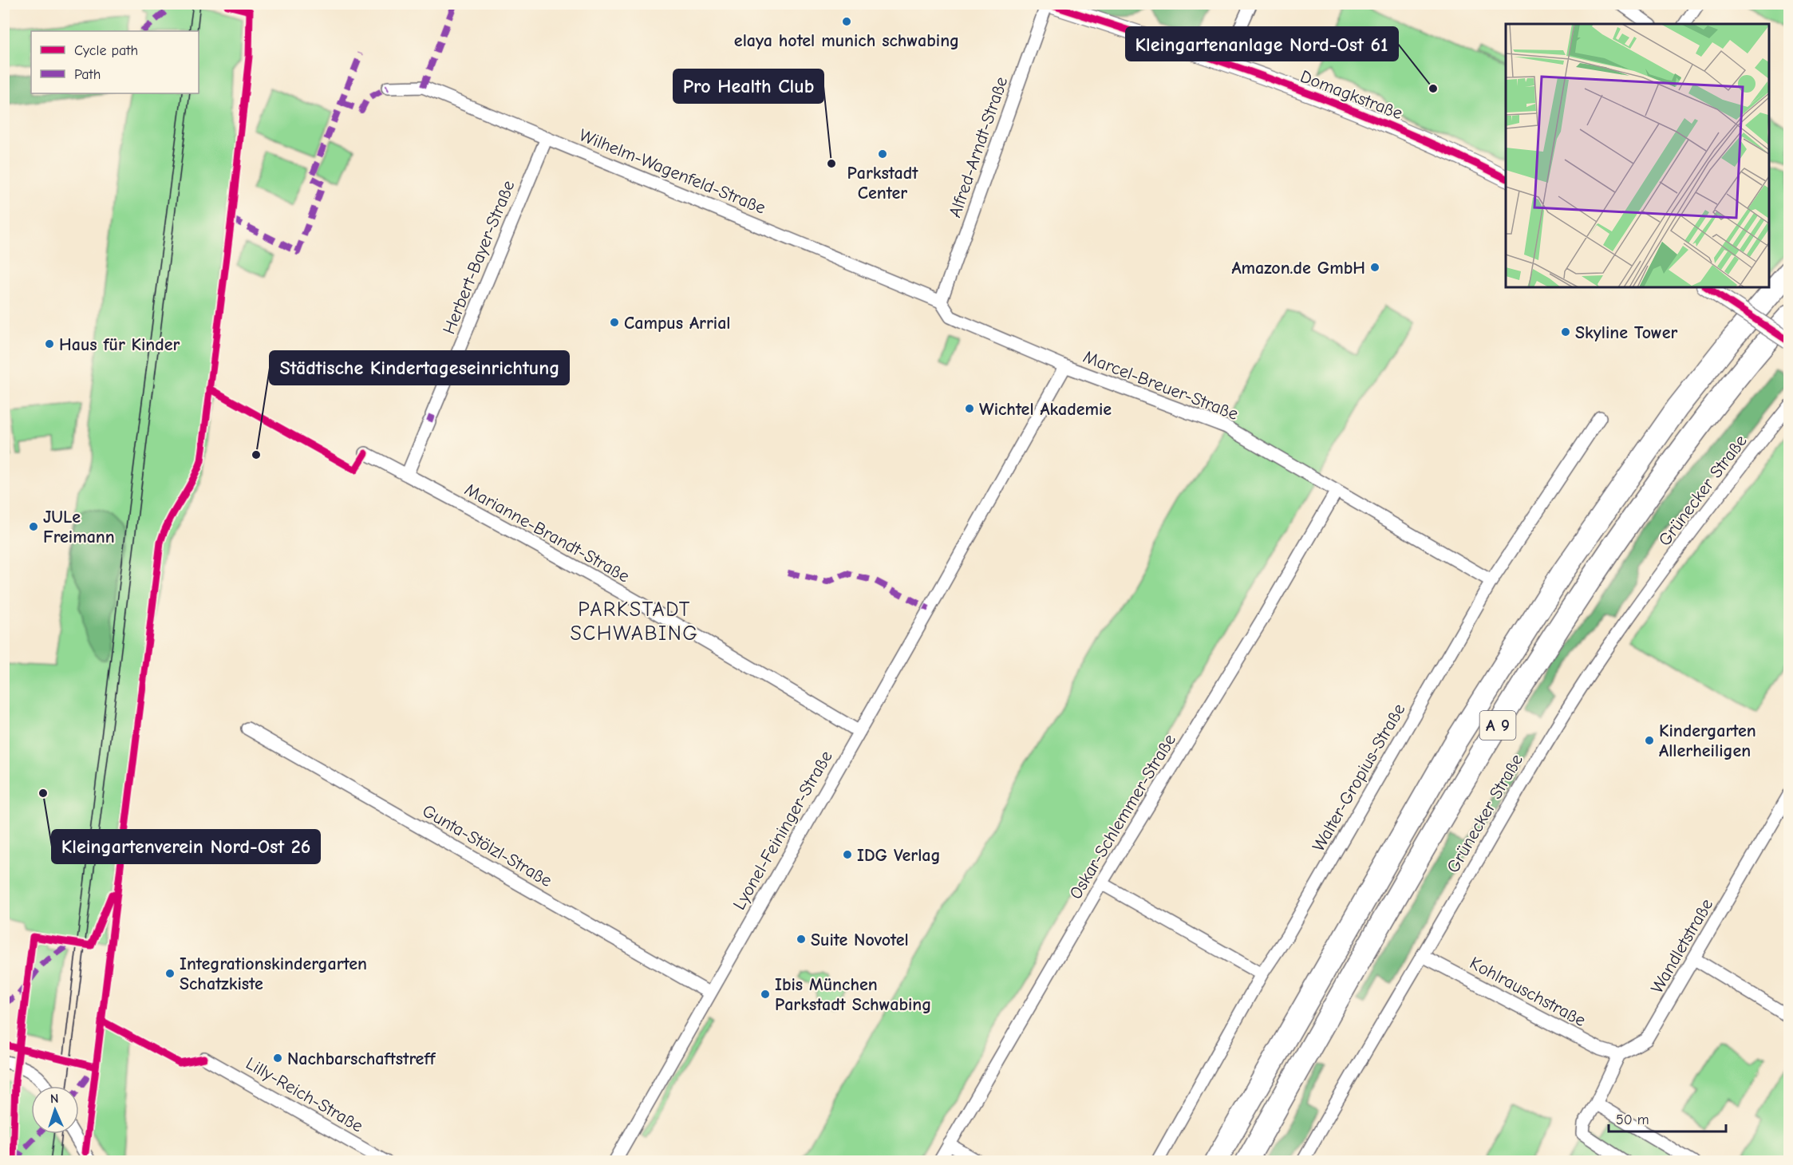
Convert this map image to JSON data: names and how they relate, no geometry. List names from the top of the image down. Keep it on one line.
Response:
{"streets":{"highway":["A 9"],"street":["Domagkstraße","Alfred-Arndt-Straße","Wilhelm-Wagenfeld-Straße","Herbert-Bayer-Straße","Marcel-Breuer-Straße","Grünecker Straße","Marianne-Brandt-Straße","Walter-Gropius-Straße","Oskar-Schlemmer-Straße","Lyonel-Feininger-Straße","Gunta-Stölzl-Straße","Wandletstraße","Kohlrauschstraße","Lilly-Reich-Straße"]},"crossings":[["Domagkstraße","Alfred-Arndt-Straße"],["Alfred-Arndt-Straße","Wilhelm-Wagenfeld-Straße"],["Alfred-Arndt-Straße","Marcel-Breuer-Straße"],["Wilhelm-Wagenfeld-Straße","Herbert-Bayer-Straße"],["Wilhelm-Wagenfeld-Straße","Marcel-Breuer-Straße"],["Herbert-Bayer-Straße","Marianne-Brandt-Straße"],["Marcel-Breuer-Straße","Walter-Gropius-Straße"],["Marcel-Breuer-Straße","Oskar-Schlemmer-Straße"],["Marcel-Breuer-Straße","Lyonel-Feininger-Straße"],["Grünecker Straße","Kohlrauschstraße"],["Marianne-Brandt-Straße","Lyonel-Feininger-Straße"],["Lyonel-Feininger-Straße","Gunta-Stölzl-Straße"],["Wandletstraße","Kohlrauschstraße"]],"districts":["PARKSTADT SCHWABING"],"places":["elaya hotel munich schwabing","Kleingartenanlage Nord-Ost 61","Parkstadt Center","Pro Health Club","Amazon.de GmbH","Campus Arrial","Skyline Tower","Haus für Kinder","Wichtel Akademie","Städtische Kindertageseinrichtung","JULe Freimann","Kindergarten Allerheiligen","Kleingartenverein Nord-Ost 26","IDG Verlag","Suite Novotel","Integrationskindergarten Schatzkiste","Ibis München Parkstadt Schwabing","Nachbarschaftstreff"],"legend":["Cycle path","Path"],"scale_bar":"50 m","north":"top"}
